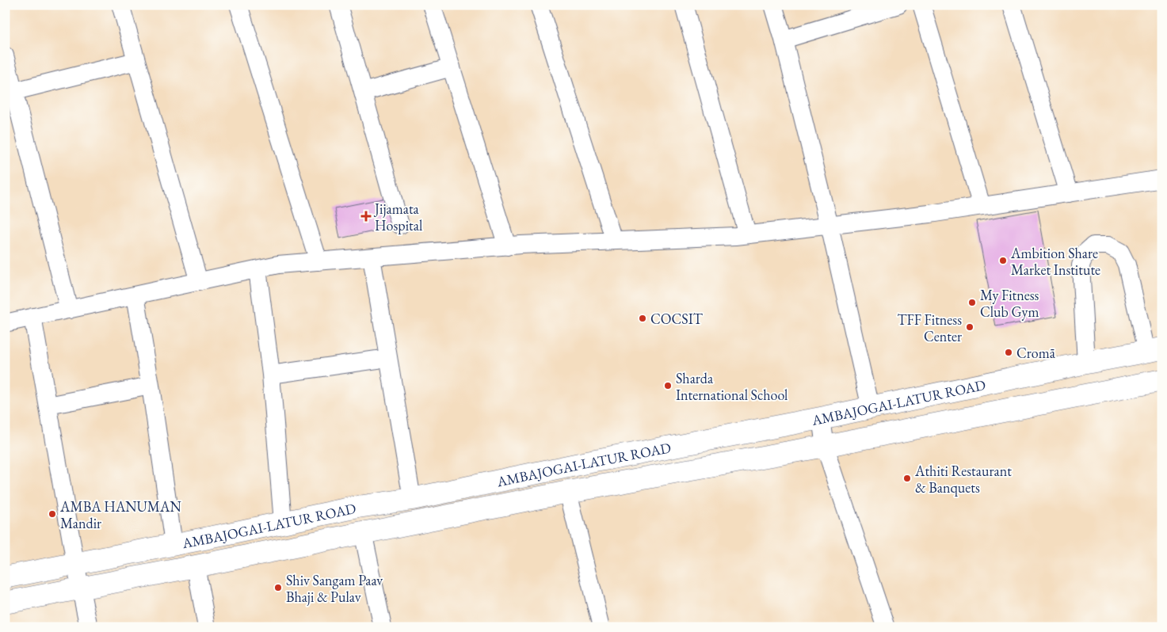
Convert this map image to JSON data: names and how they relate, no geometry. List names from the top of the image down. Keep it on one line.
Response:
{"streets":{"main road":["AMBAJOGAI-LATUR ROAD"]},"places":{"health":["Jijamata Hospital"],"other":["Ambition Share Market Institute","My Fitness Club Gym","COCSIT","TFF Fitness Center","Cromā","Sharda International School","Athiti Restaurant & Banquets","AMBA HANUMAN Mandir","Shiv Sangam Paav Bhaji & Pulav"]}}
